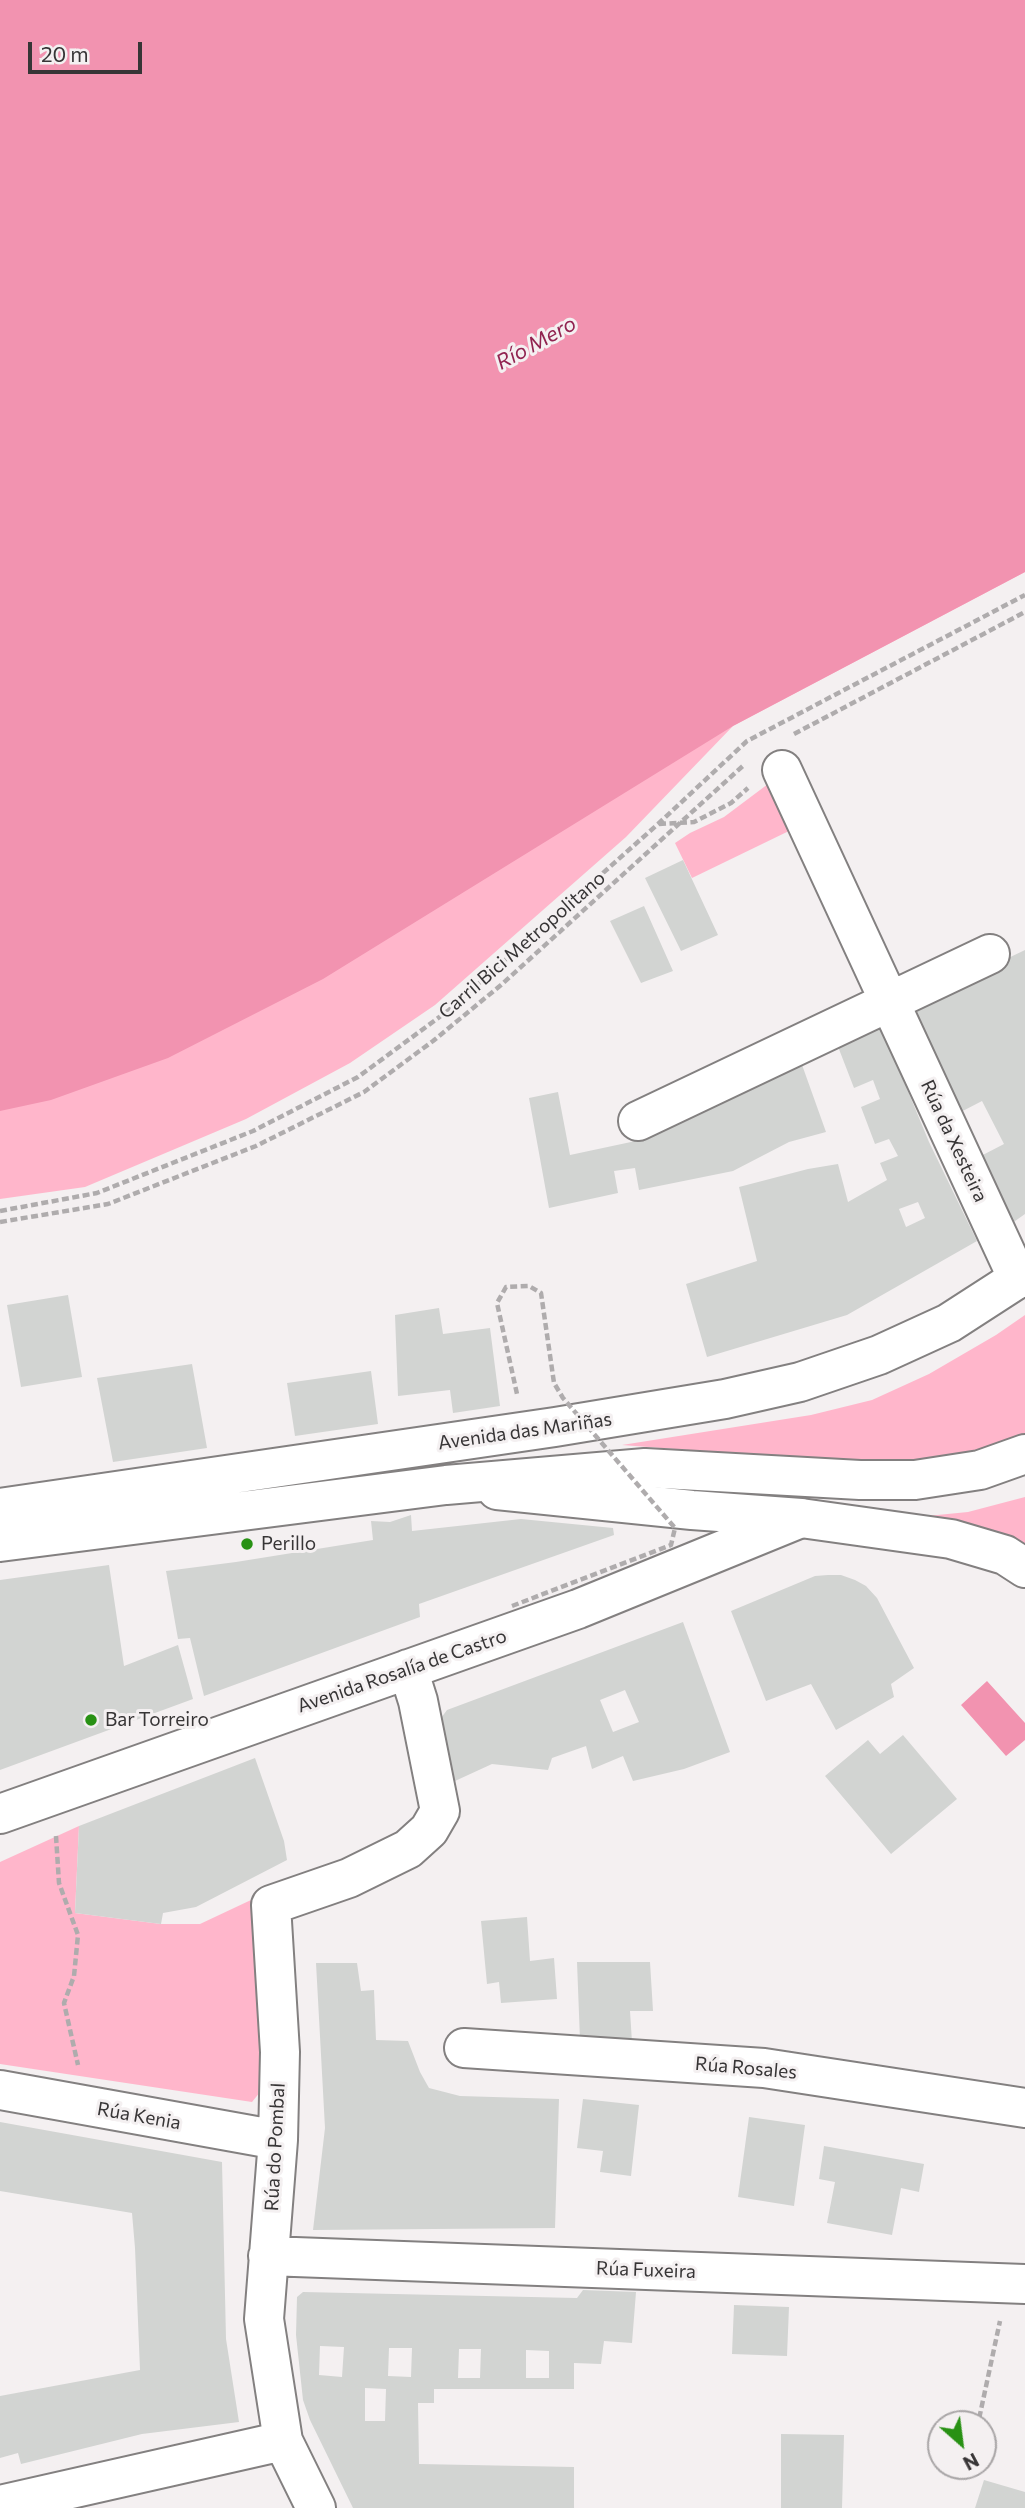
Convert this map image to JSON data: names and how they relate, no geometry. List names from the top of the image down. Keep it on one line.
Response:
{"streets":{"main road":["Rúa da Xesteira","Avenida das Mariñas","Avenida Rosalía de Castro","Rúa Rosales","Rúa Kenia","Rúa do Pombal","Rúa Fuxeira"],"path":["Carril Bici Metropolitano"]},"crossings":[["Carril Bici Metropolitano","Rúa da Xesteira"],["Rúa da Xesteira","Avenida das Mariñas"],["Avenida Rosalía de Castro","Rúa do Pombal"],["Rúa Kenia","Rúa do Pombal"],["Rúa do Pombal","Rúa Fuxeira"]],"water":["Río Mero"],"places":["Perillo","Bar Torreiro"],"scale_bar":"20 m","north":"bottom right"}
